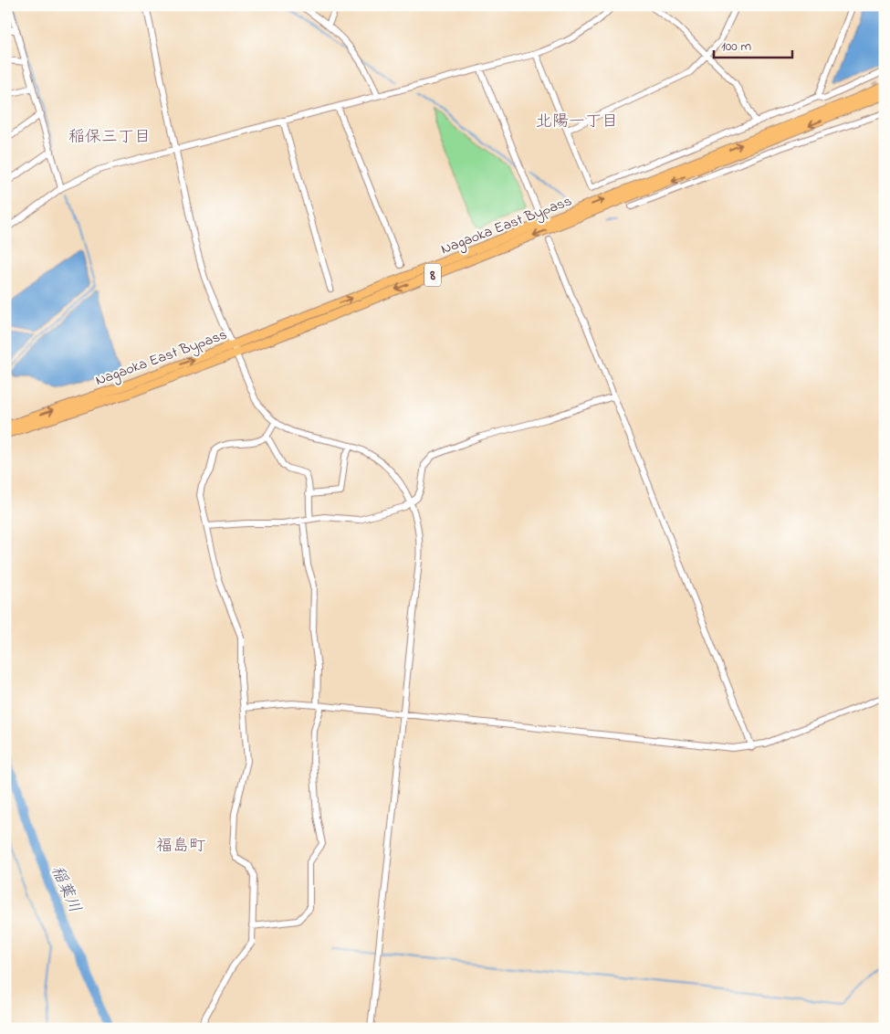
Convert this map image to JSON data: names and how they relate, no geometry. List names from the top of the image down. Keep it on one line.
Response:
{"streets":{"highway":["Nagaoka East Bypass","8"]},"districts":["北陽一丁目","稲保三丁目","福島町"],"water":["稲葉川"],"scale_bar":"100 m"}
